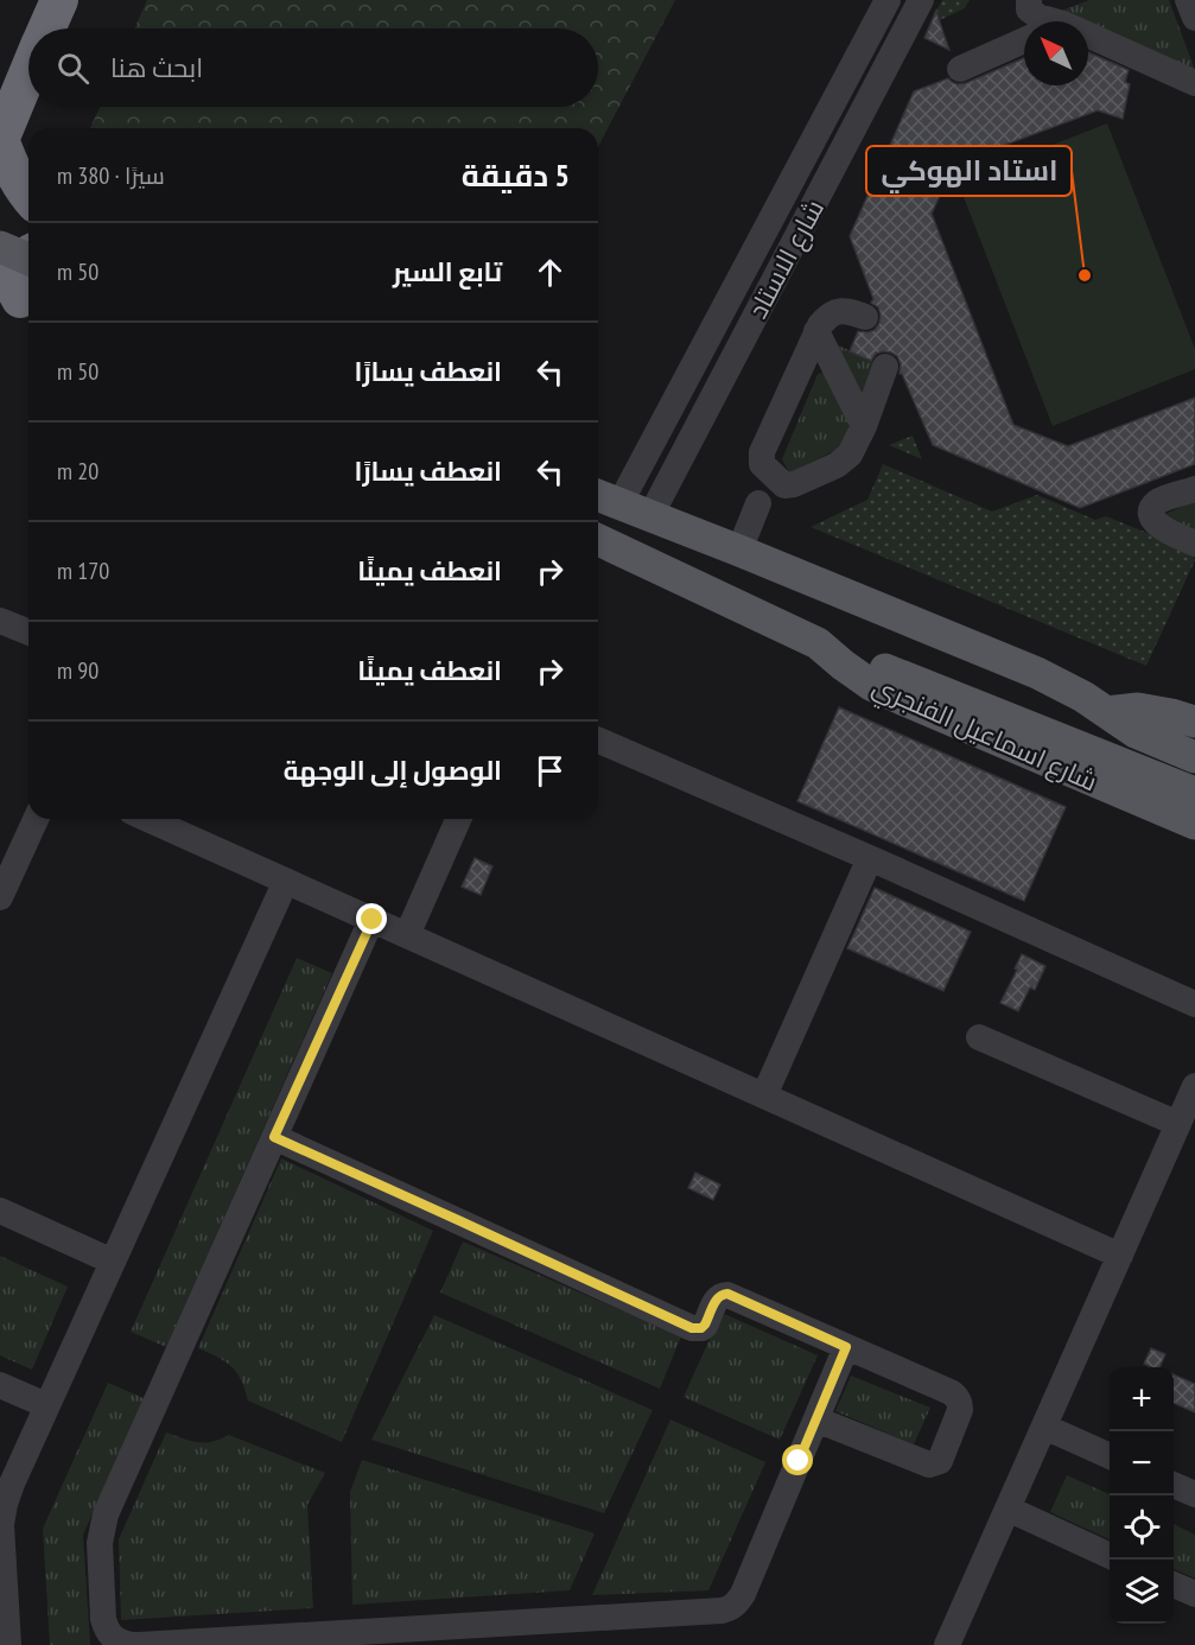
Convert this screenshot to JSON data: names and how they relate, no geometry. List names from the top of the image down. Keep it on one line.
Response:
{"streets":{"main road":["شارع اسماعيل الفنجري"],"street":["شارع الاستاد"]},"places":["استاد الهوكي"],"north":"top left","page":{"search":"ابحث هنا","heading":["5 دقيقة","سيرًا · 380 m"],"list":[["تابع السير","50 m"],["انعطف يسارًا","50 m"],["انعطف يسارًا","20 m"],["انعطف يمينًا","170 m"],["انعطف يمينًا","90 m"],"الوصول إلى الوجهة"],"map_buttons":["+","−"]}}
